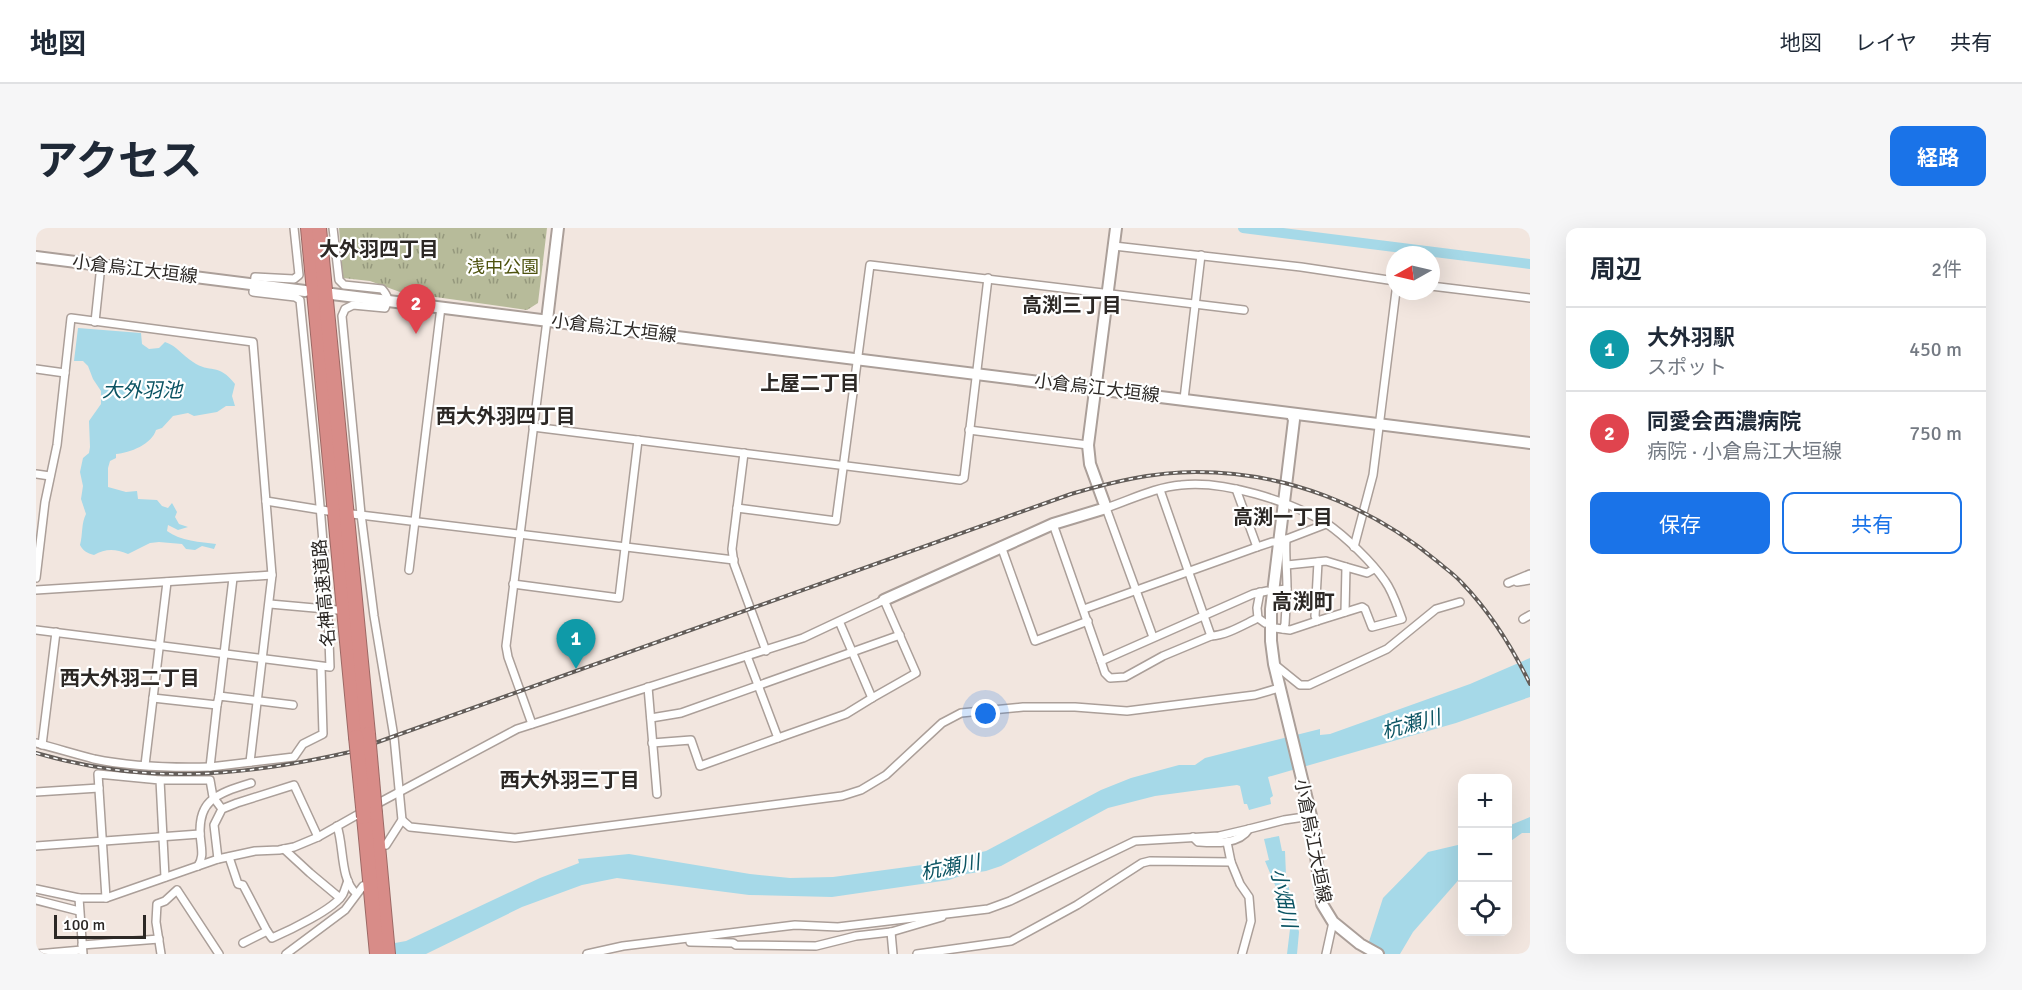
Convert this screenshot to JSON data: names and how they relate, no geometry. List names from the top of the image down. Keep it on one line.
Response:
{"streets":{"highway":["名神高速道路"],"main road":["小倉烏江大垣線"]},"districts":["大外羽四丁目","高渕三丁目","上屋二丁目","西大外羽四丁目","高渕一丁目","高渕町","西大外羽二丁目","西大外羽三丁目"],"water":["大外羽池","杭瀬川","小畑川"],"parks":["浅中公園"],"scale_bar":"100 m","north":"left","page":{"header":"地図","nav":["地図","レイヤ","共有"],"title":"アクセス","buttons":["経路",["保存","共有"]],"heading":["周辺","2件"],"pins":["2","1"],"list":[{"mark":"1","name":"大外羽駅","note":"スポット","value":"450 m"},{"mark":"2","name":"同愛会西濃病院","note":"病院 · 小倉烏江大垣線","value":"750 m"}],"map_buttons":["+","−"],"scale":"100 m"}}
